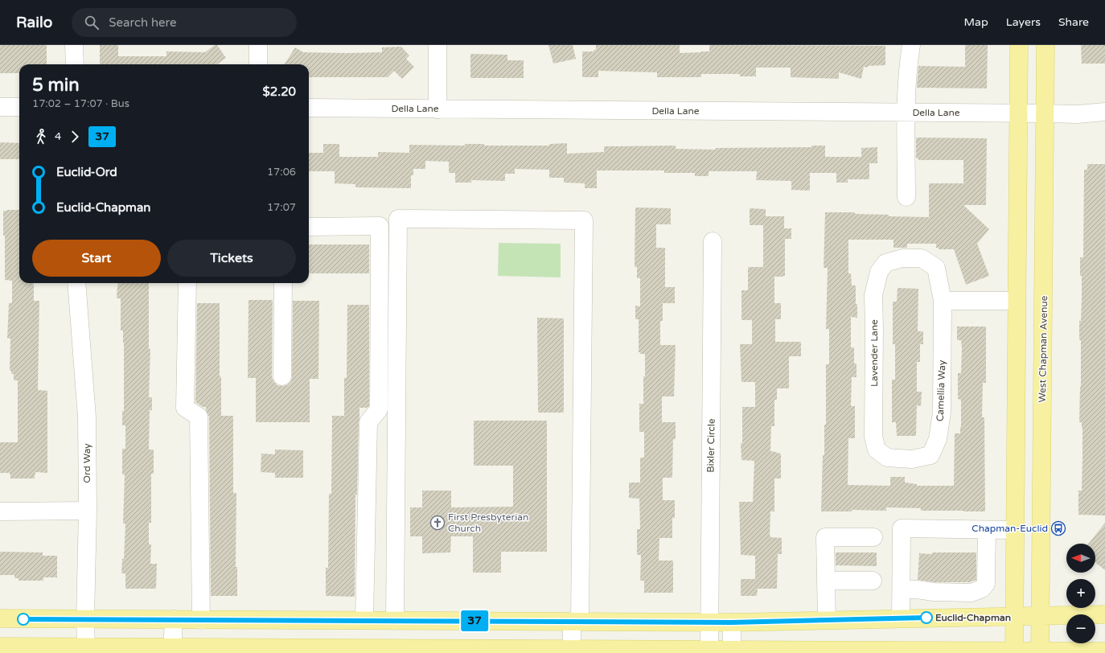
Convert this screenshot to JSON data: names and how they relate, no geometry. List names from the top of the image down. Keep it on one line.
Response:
{"streets":{"main road":["West Chapman Avenue"],"street":["Della Lane","Lavender Lane","Camellia Way","Bixler Circle","Ord Way"]},"crossings":[["Della Lane","West Chapman Avenue"],["Lavender Lane","Camellia Way"]],"places":{"church":["First Presbyterian Church"],"bus stop":["Chapman-Euclid"],"other":["Euclid-Chapman"]},"lines":["bus line 37"],"north":"left","page":{"header":"Railo","search":"Search here","nav":["Map","Layers","Share"],"on_map":"37","heading":["5 min","17:02 – 17:07 · Bus","$2.20"],"legs":["4","37"],"list":[{"name":"Euclid-Ord","value":"17:06"},{"name":"Euclid-Chapman","value":"17:07"}],"buttons":["Start","Tickets"],"map_buttons":["+","−"]}}
